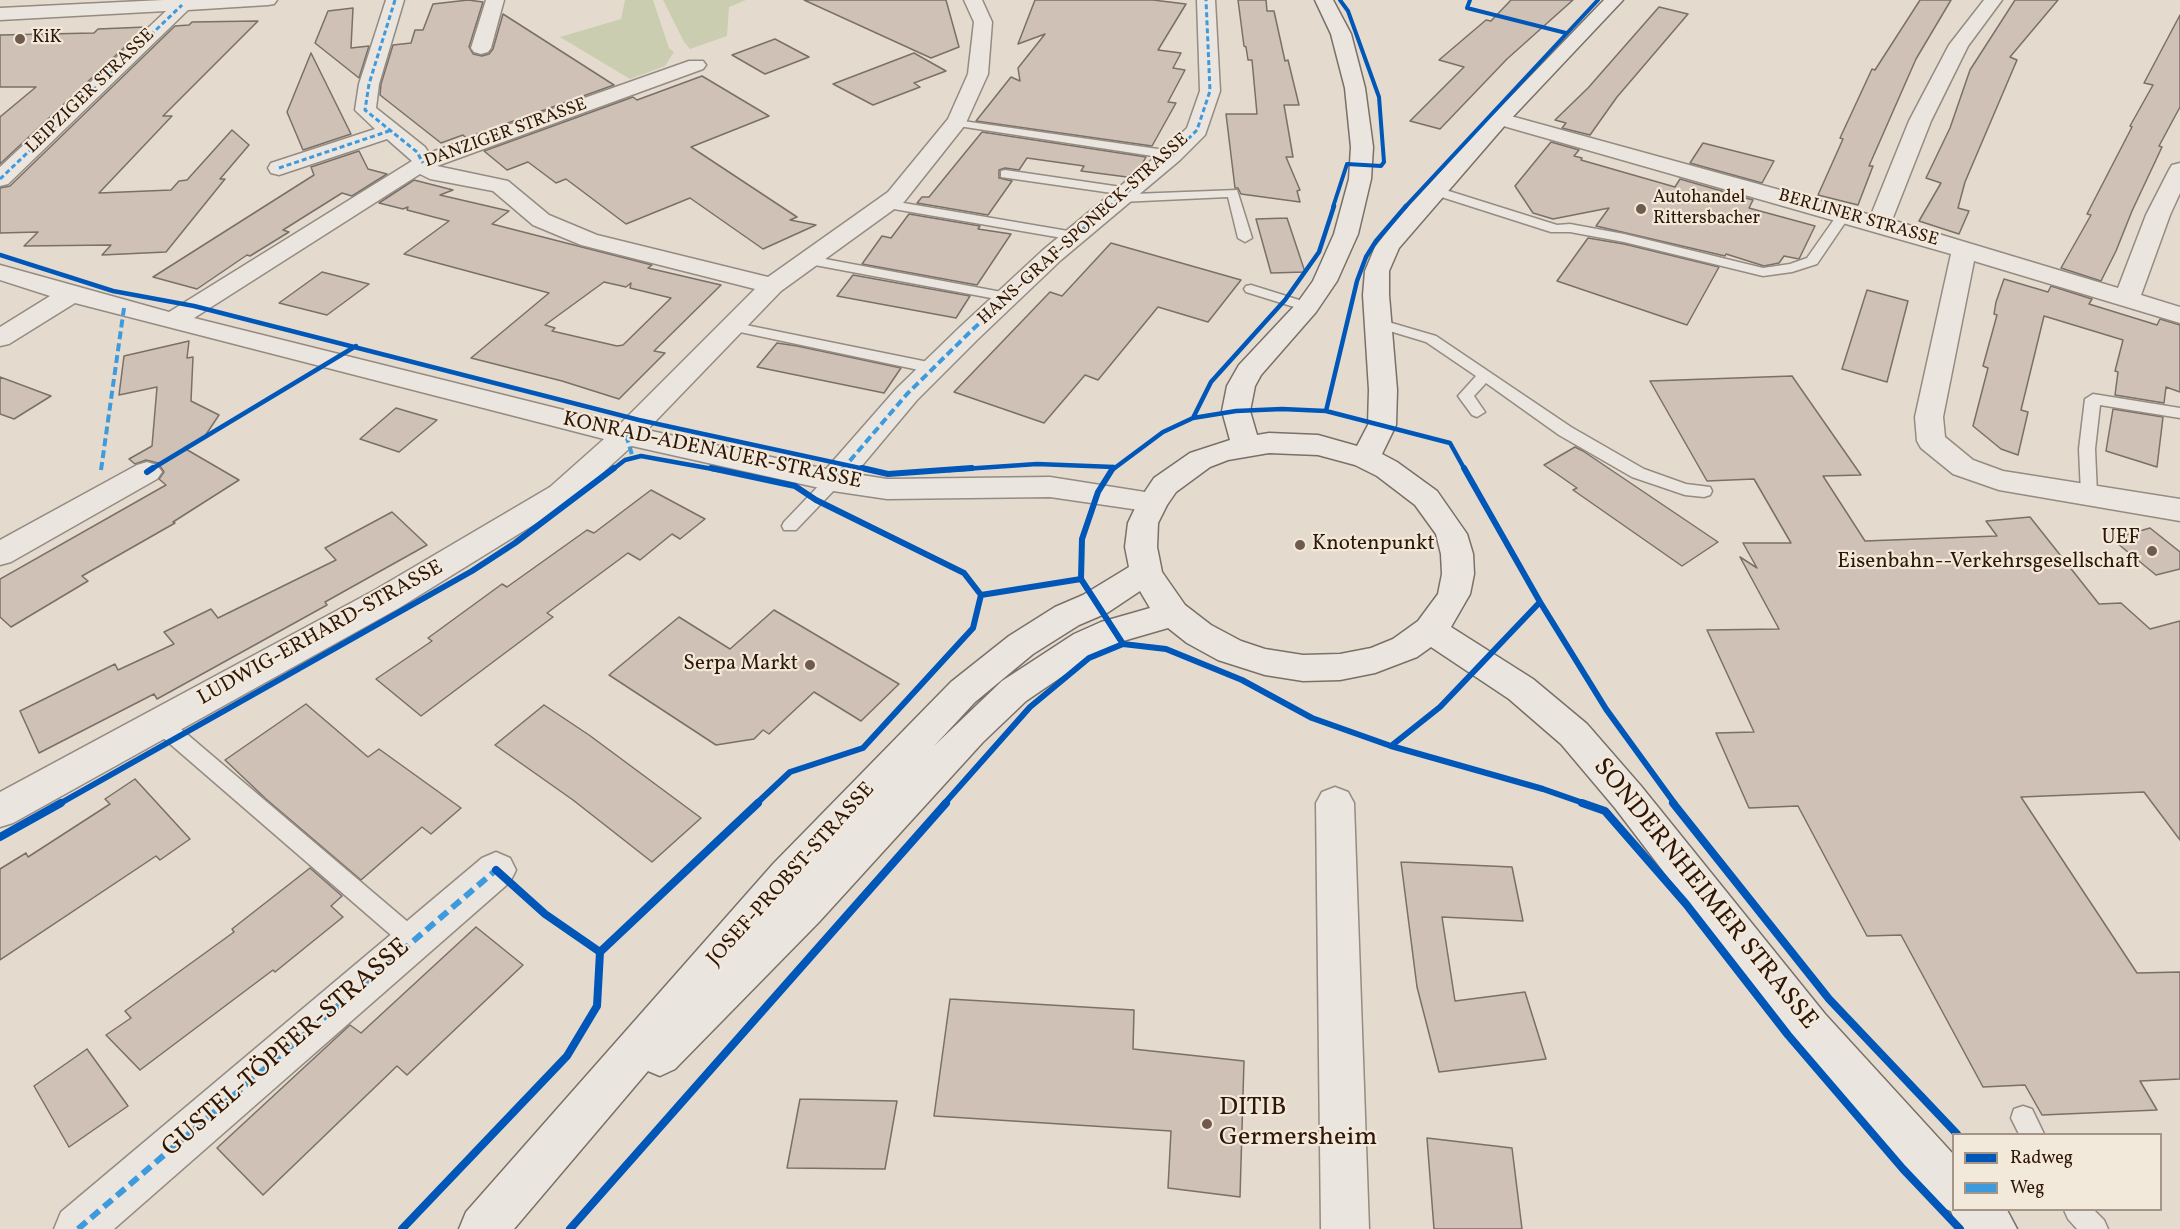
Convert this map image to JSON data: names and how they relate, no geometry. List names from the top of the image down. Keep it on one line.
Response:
{"streets":{"street":["LEIPZIGER STRASSE","DANZIGER STRASSE","BERLINER STRASSE","HANS-GRAF-SPONECK-STRASSE","KONRAD-ADENAUER-STRASSE","LUDWIG-ERHARD-STRASSE","JOSEF-PROBST-STRASSE","SONDERNHEIMER STRASSE","GUSTEL-TÖPFER-STRASSE"]},"crossings":[["DANZIGER STRASSE","KONRAD-ADENAUER-STRASSE"],["HANS-GRAF-SPONECK-STRASSE","KONRAD-ADENAUER-STRASSE"],["KONRAD-ADENAUER-STRASSE","LUDWIG-ERHARD-STRASSE"]],"places":["KiK","Autohandel Rittersbacher","Knotenpunkt","UEF Eisenbahn--Verkehrsgesellschaft","Serpa Markt","DITIB Germersheim"],"legend":["Radweg","Weg"]}
